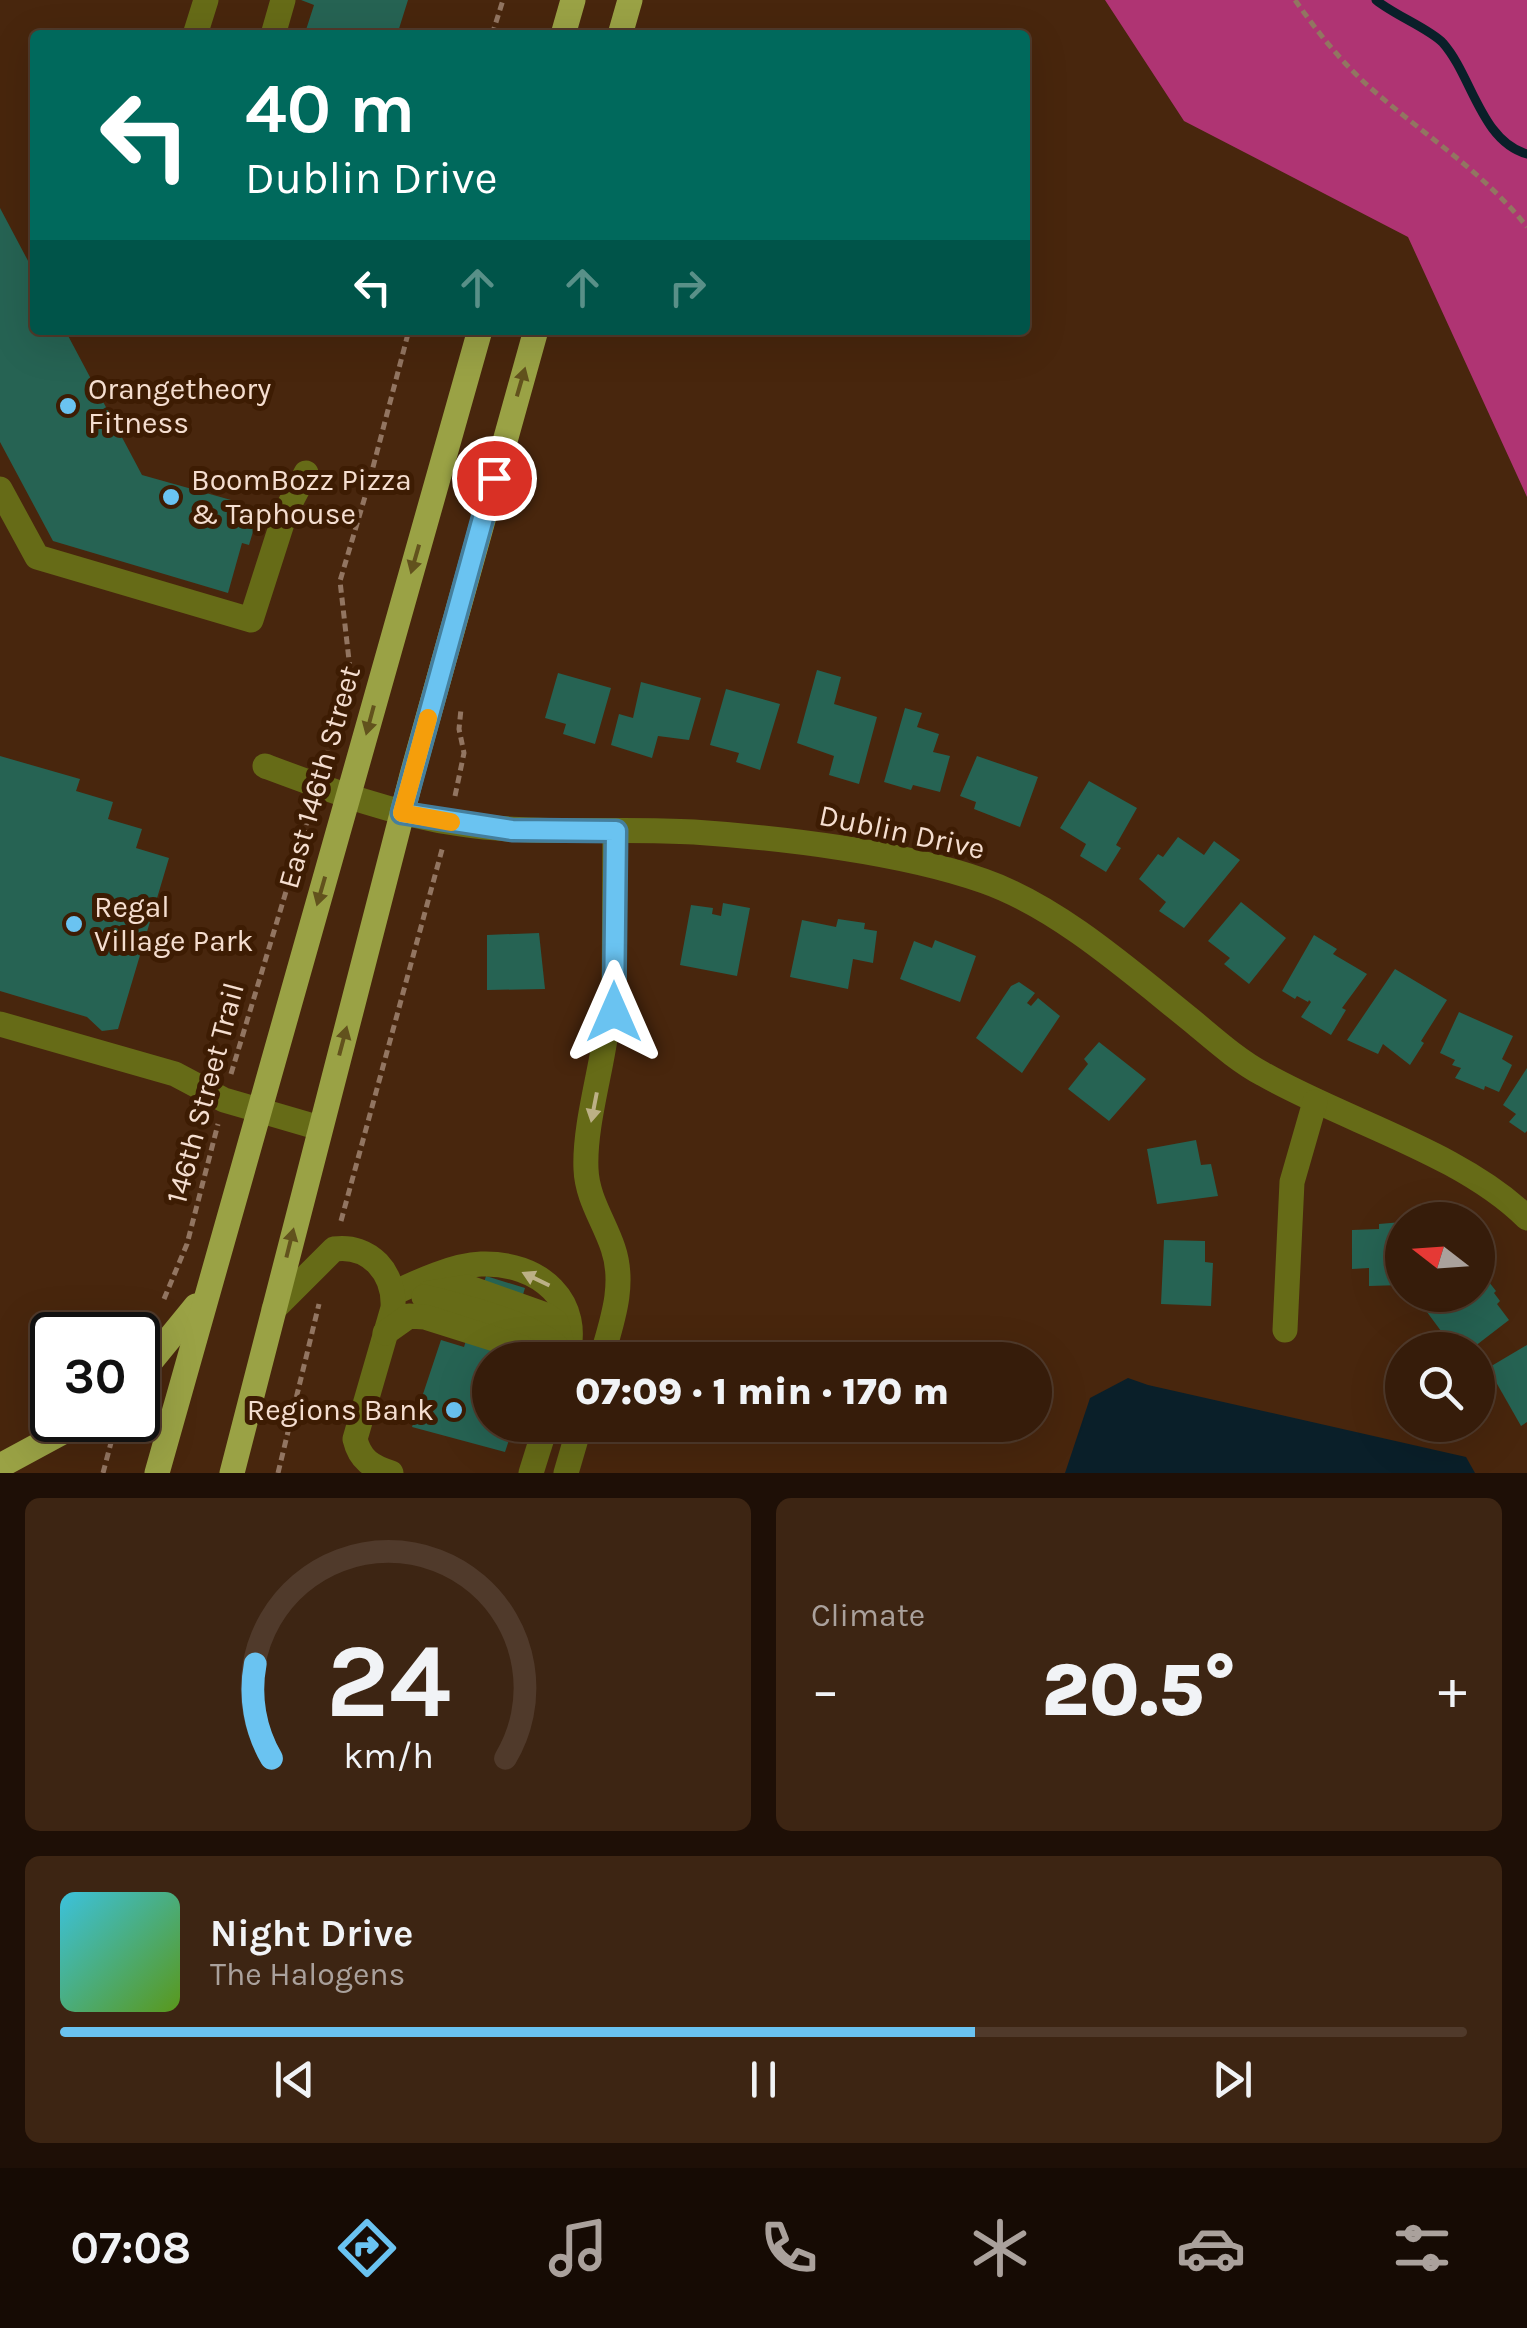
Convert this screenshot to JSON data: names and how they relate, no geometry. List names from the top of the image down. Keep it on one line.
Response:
{"streets":{"main road":["East 146th Street"],"street":["Dublin Drive"],"path":["146th Street Trail"]},"crossings":[["East 146th Street","Dublin Drive"],["Dublin Drive","146th Street Trail"]],"places":["Orangetheory Fitness","BoomBozz Pizza & Taphouse","Regal Village Park","Regions Bank"],"north":"left","page":{"turn":["40 m","Dublin Drive"],"limit":"30","trip":"07:09 · 1 min · 170 m","tile":"Climate","heat":["−","20.5°","+"],"song":["Night Drive","The Halogens"],"tabs":"07:08","gauge":["24","km/h"]}}
